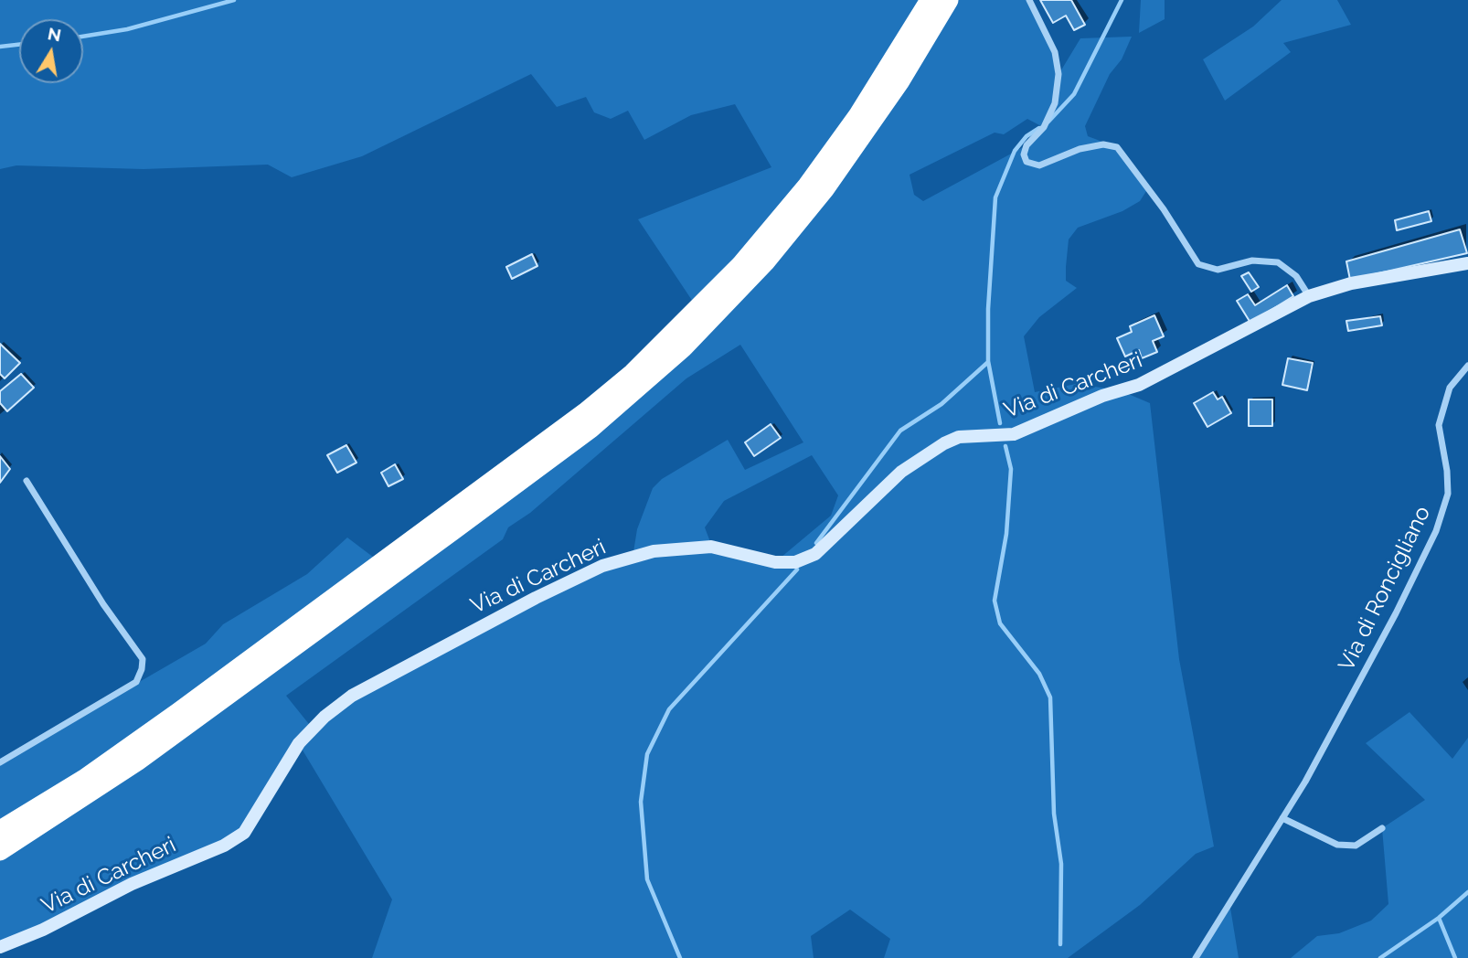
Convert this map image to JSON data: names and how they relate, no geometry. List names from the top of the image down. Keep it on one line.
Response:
{"streets":{"street":["Via di Carcheri","Via di Roncigliano"]},"north":"top"}
